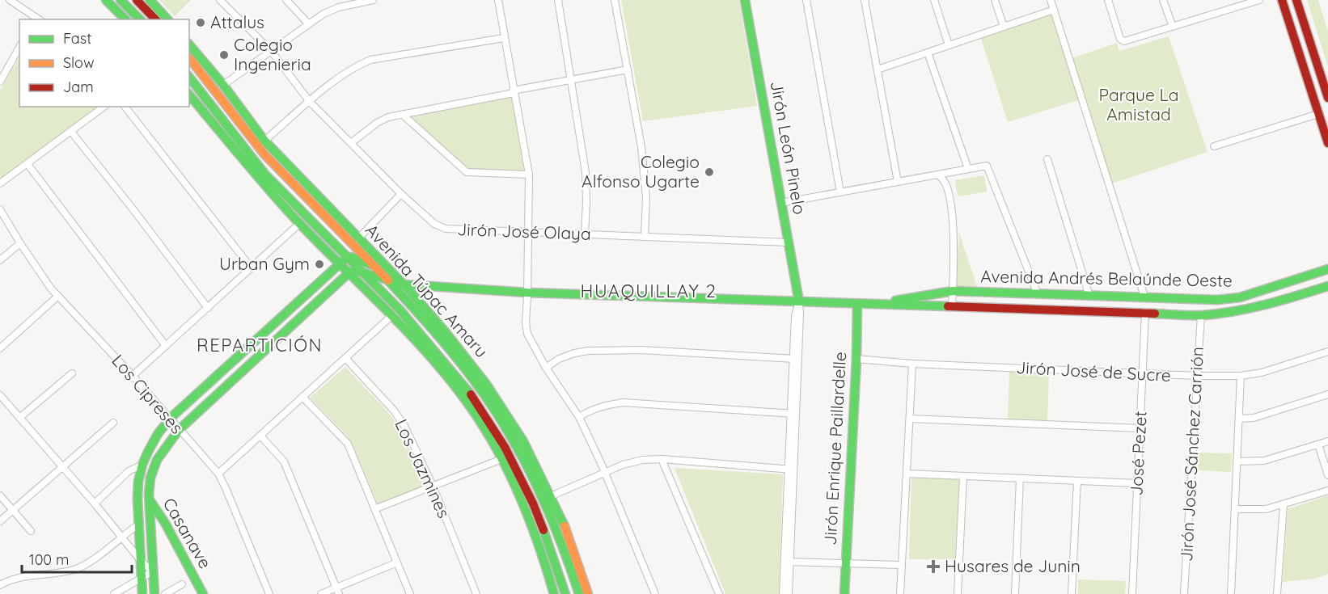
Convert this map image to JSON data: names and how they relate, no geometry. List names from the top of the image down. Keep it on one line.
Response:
{"streets":{"main road":["Jirón León Pinelo","Avenida Andrés Belaúnde Oeste","Avenida Túpac Amaru","Jirón Enrique Paillardelle","Casanave"],"street":["Jirón José Olaya","Jirón José de Sucre","Los Cipreses","José Pezet","Jirón José Sánchez Carrión","Los Jazmines"]},"crossings":[["Jirón León Pinelo","Jirón José Olaya"],["Jirón León Pinelo","Avenida Andrés Belaúnde Oeste"],["Avenida Andrés Belaúnde Oeste","Avenida Túpac Amaru"],["Avenida Andrés Belaúnde Oeste","Jirón Enrique Paillardelle"],["Avenida Andrés Belaúnde Oeste","José Pezet"],["Avenida Andrés Belaúnde Oeste","Jirón José Sánchez Carrión"],["Jirón José de Sucre","Jirón Enrique Paillardelle"],["Jirón José de Sucre","José Pezet"],["Jirón José de Sucre","Jirón José Sánchez Carrión"]],"districts":["HUAQUILLAY 2","REPARTICIÓN"],"parks":["Parque La Amistad"],"places":{"other":["Attalus","Colegio Ingenieria","Colegio Alfonso Ugarte","Urban Gym"],"health":["Husares de Junin"]},"legend":["Fast","Slow","Jam"],"scale_bar":"100 m"}
